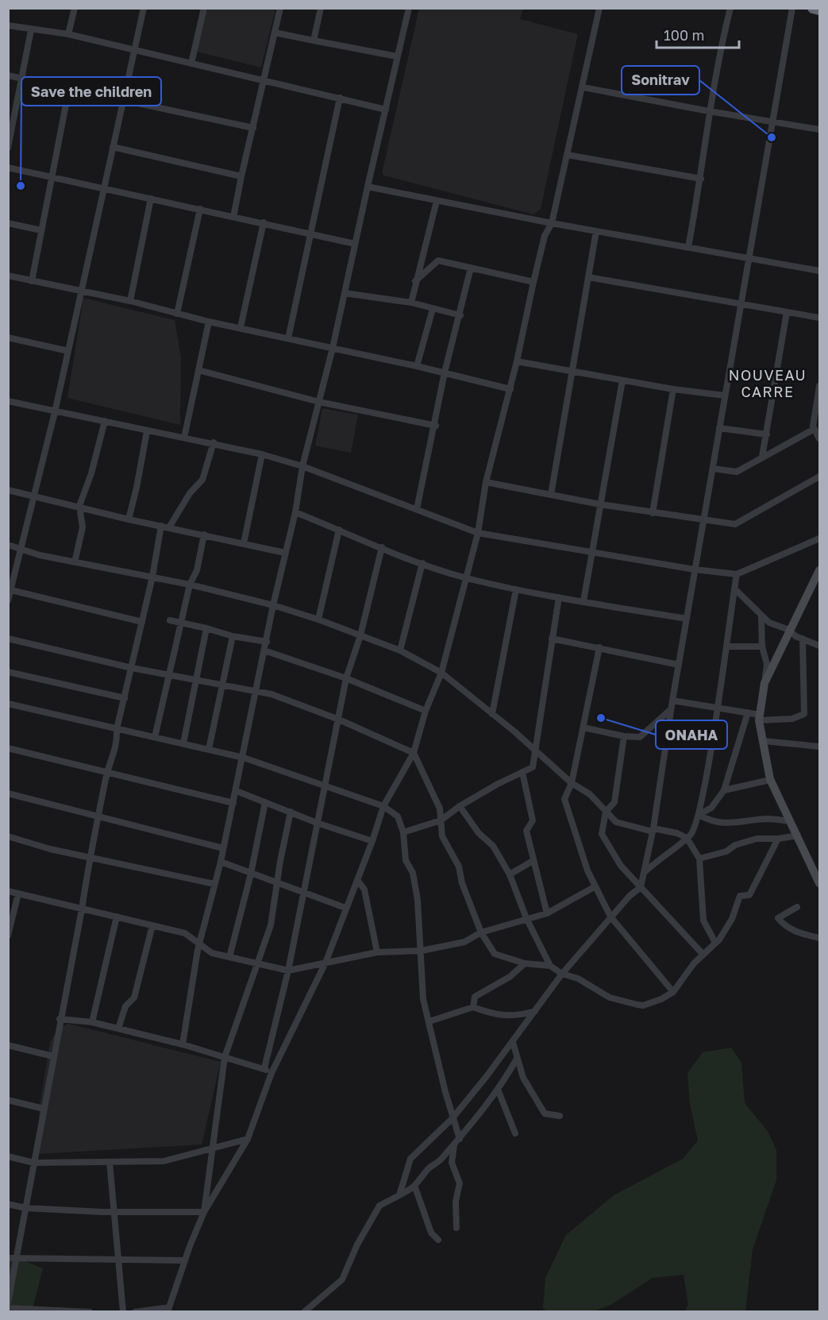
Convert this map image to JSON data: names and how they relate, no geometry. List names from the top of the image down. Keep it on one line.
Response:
{"districts":["NOUVEAU CARRE"],"places":["Sonitrav","Save the children","ONAHA"],"scale_bar":"100 m"}
